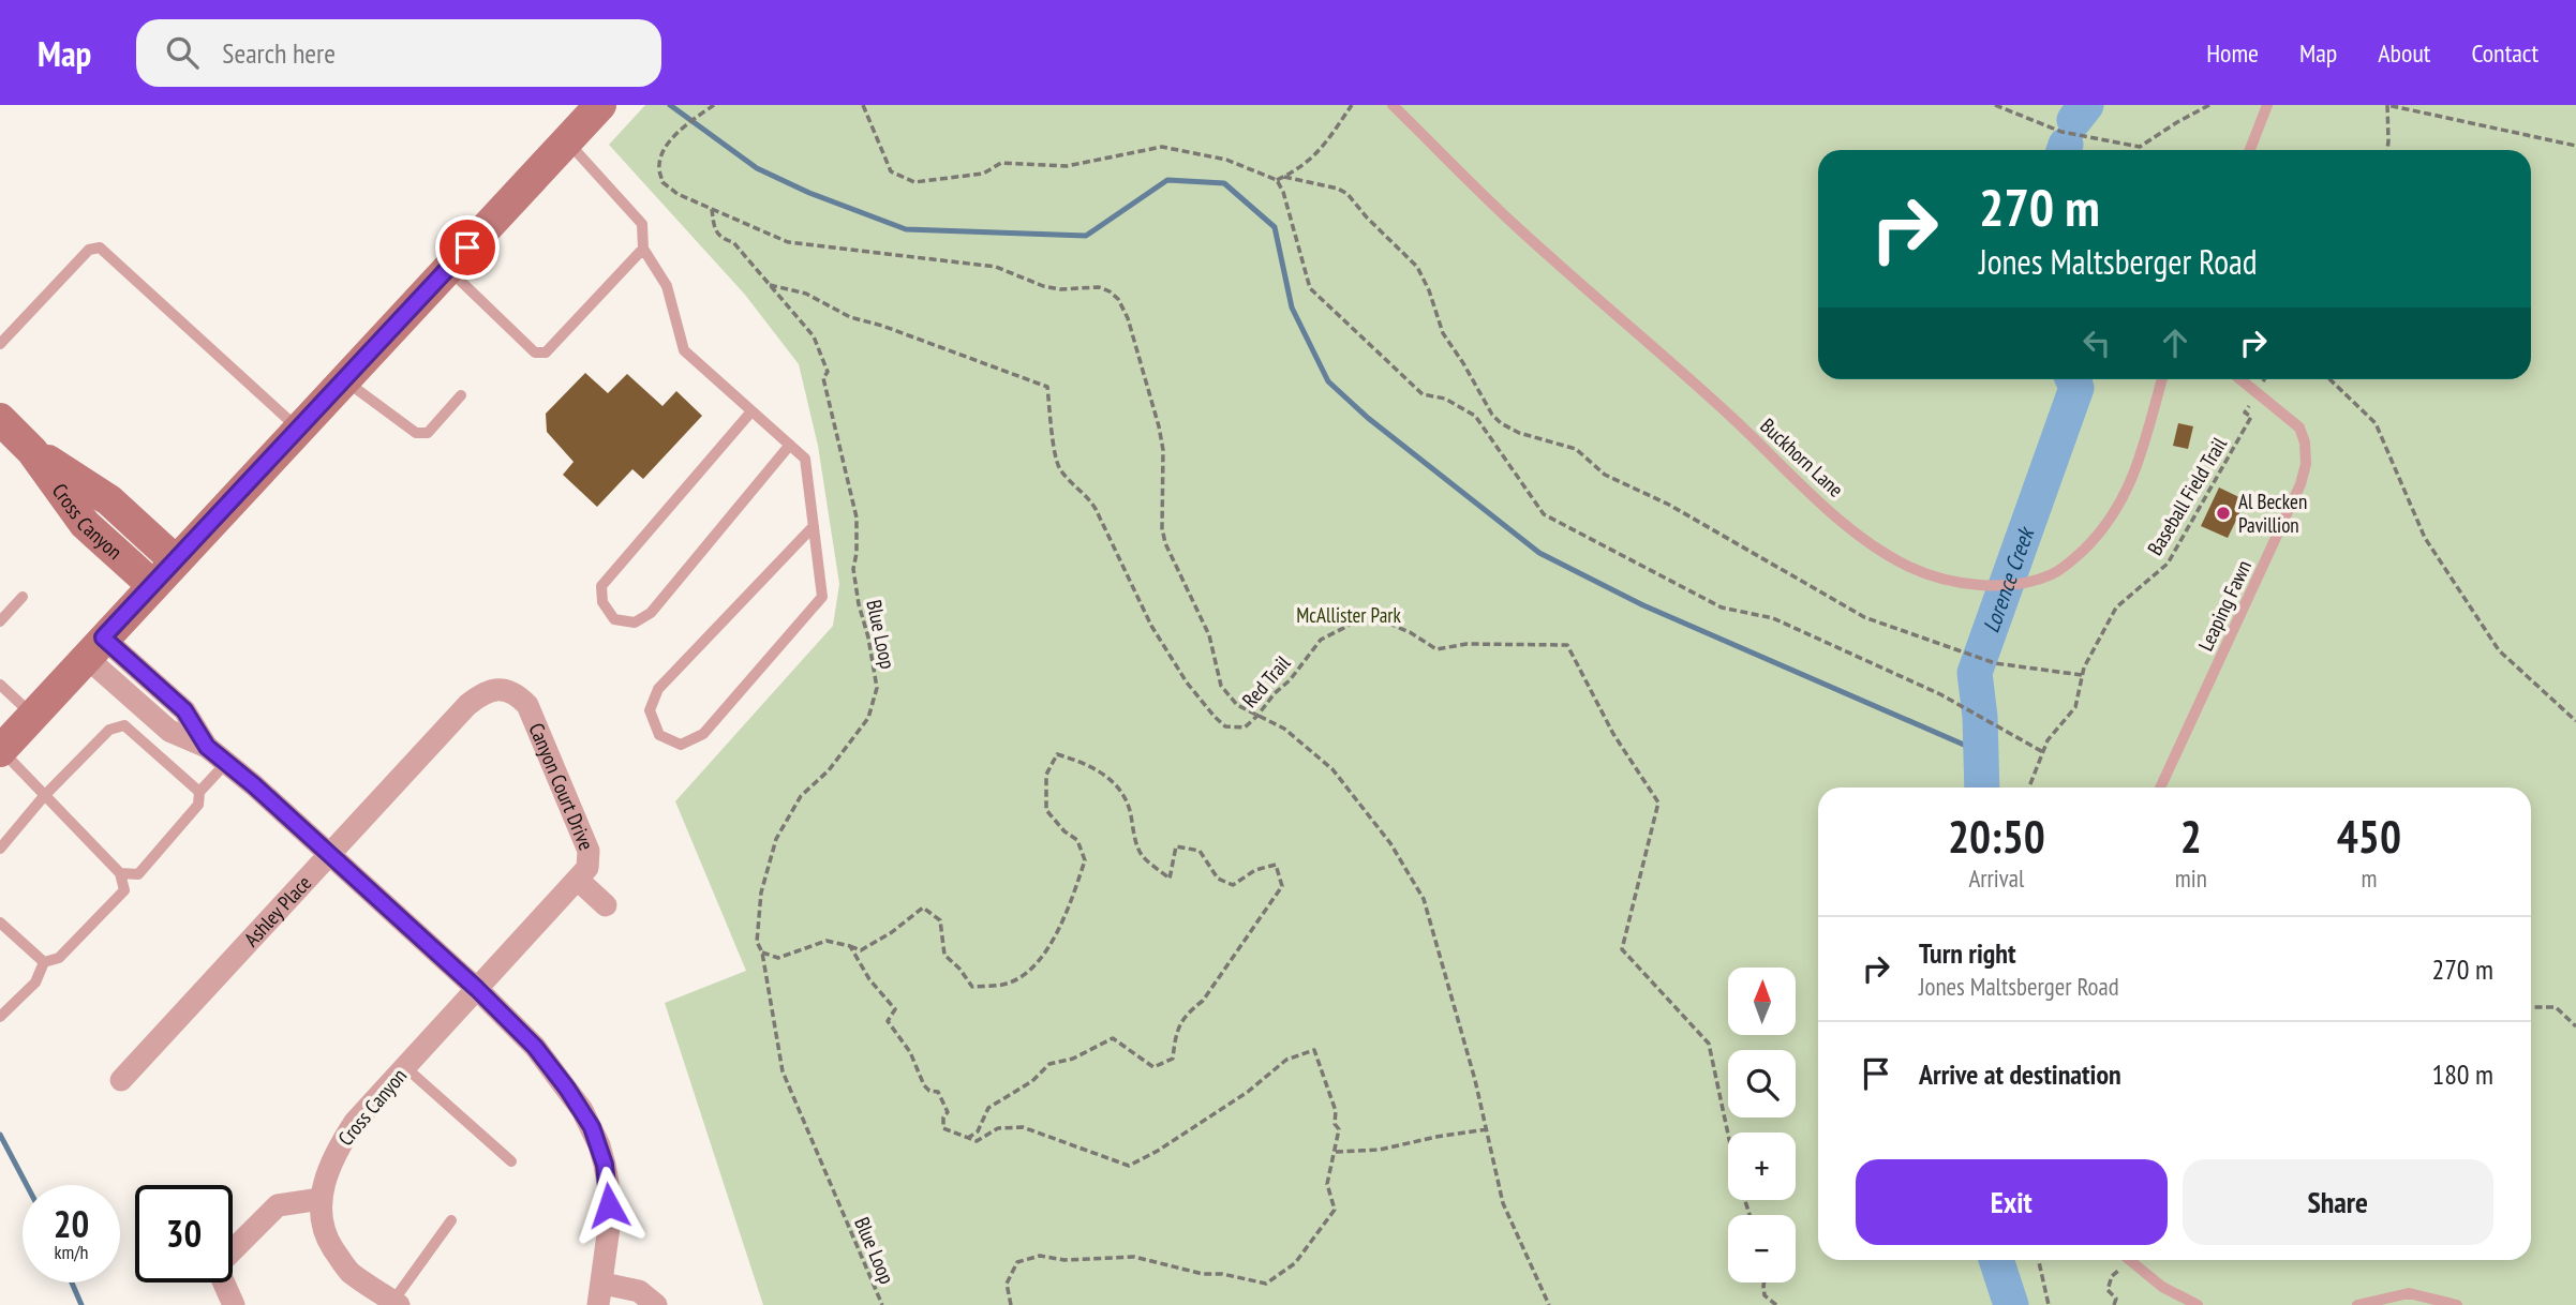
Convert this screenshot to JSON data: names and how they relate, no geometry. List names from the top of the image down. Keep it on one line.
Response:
{"streets":{"main road":["Cross Canyon"],"street":["Canyon Court Drive","Ashley Place"],"lane":["Buckhorn Lane","Leaping Fawn"],"path":["Baseball Field Trail","Blue Loop","Red Trail"]},"crossings":[["Cross Canyon","Canyon Court Drive"],["Blue Loop","Red Trail"],["Canyon Court Drive","Ashley Place"]],"water":["Lorence Creek"],"parks":["McAllister Park"],"places":["Al Becken Pavillion"],"north":"top","page":{"header":"Map","search":"Search here","nav":["Home","Map","About","Contact"],"turn":["270 m","Jones Maltsberger Road"],"eta":["20:50","Arrival","2","min","450","m"],"list":[{"name":"Turn right","note":"Jones Maltsberger Road","value":"270 m"},{"name":"Arrive at destination","value":"180 m"}],"map_buttons":["+","−"],"buttons":["Exit","Share"],"speed":"20 km/h","limit":"30"}}
